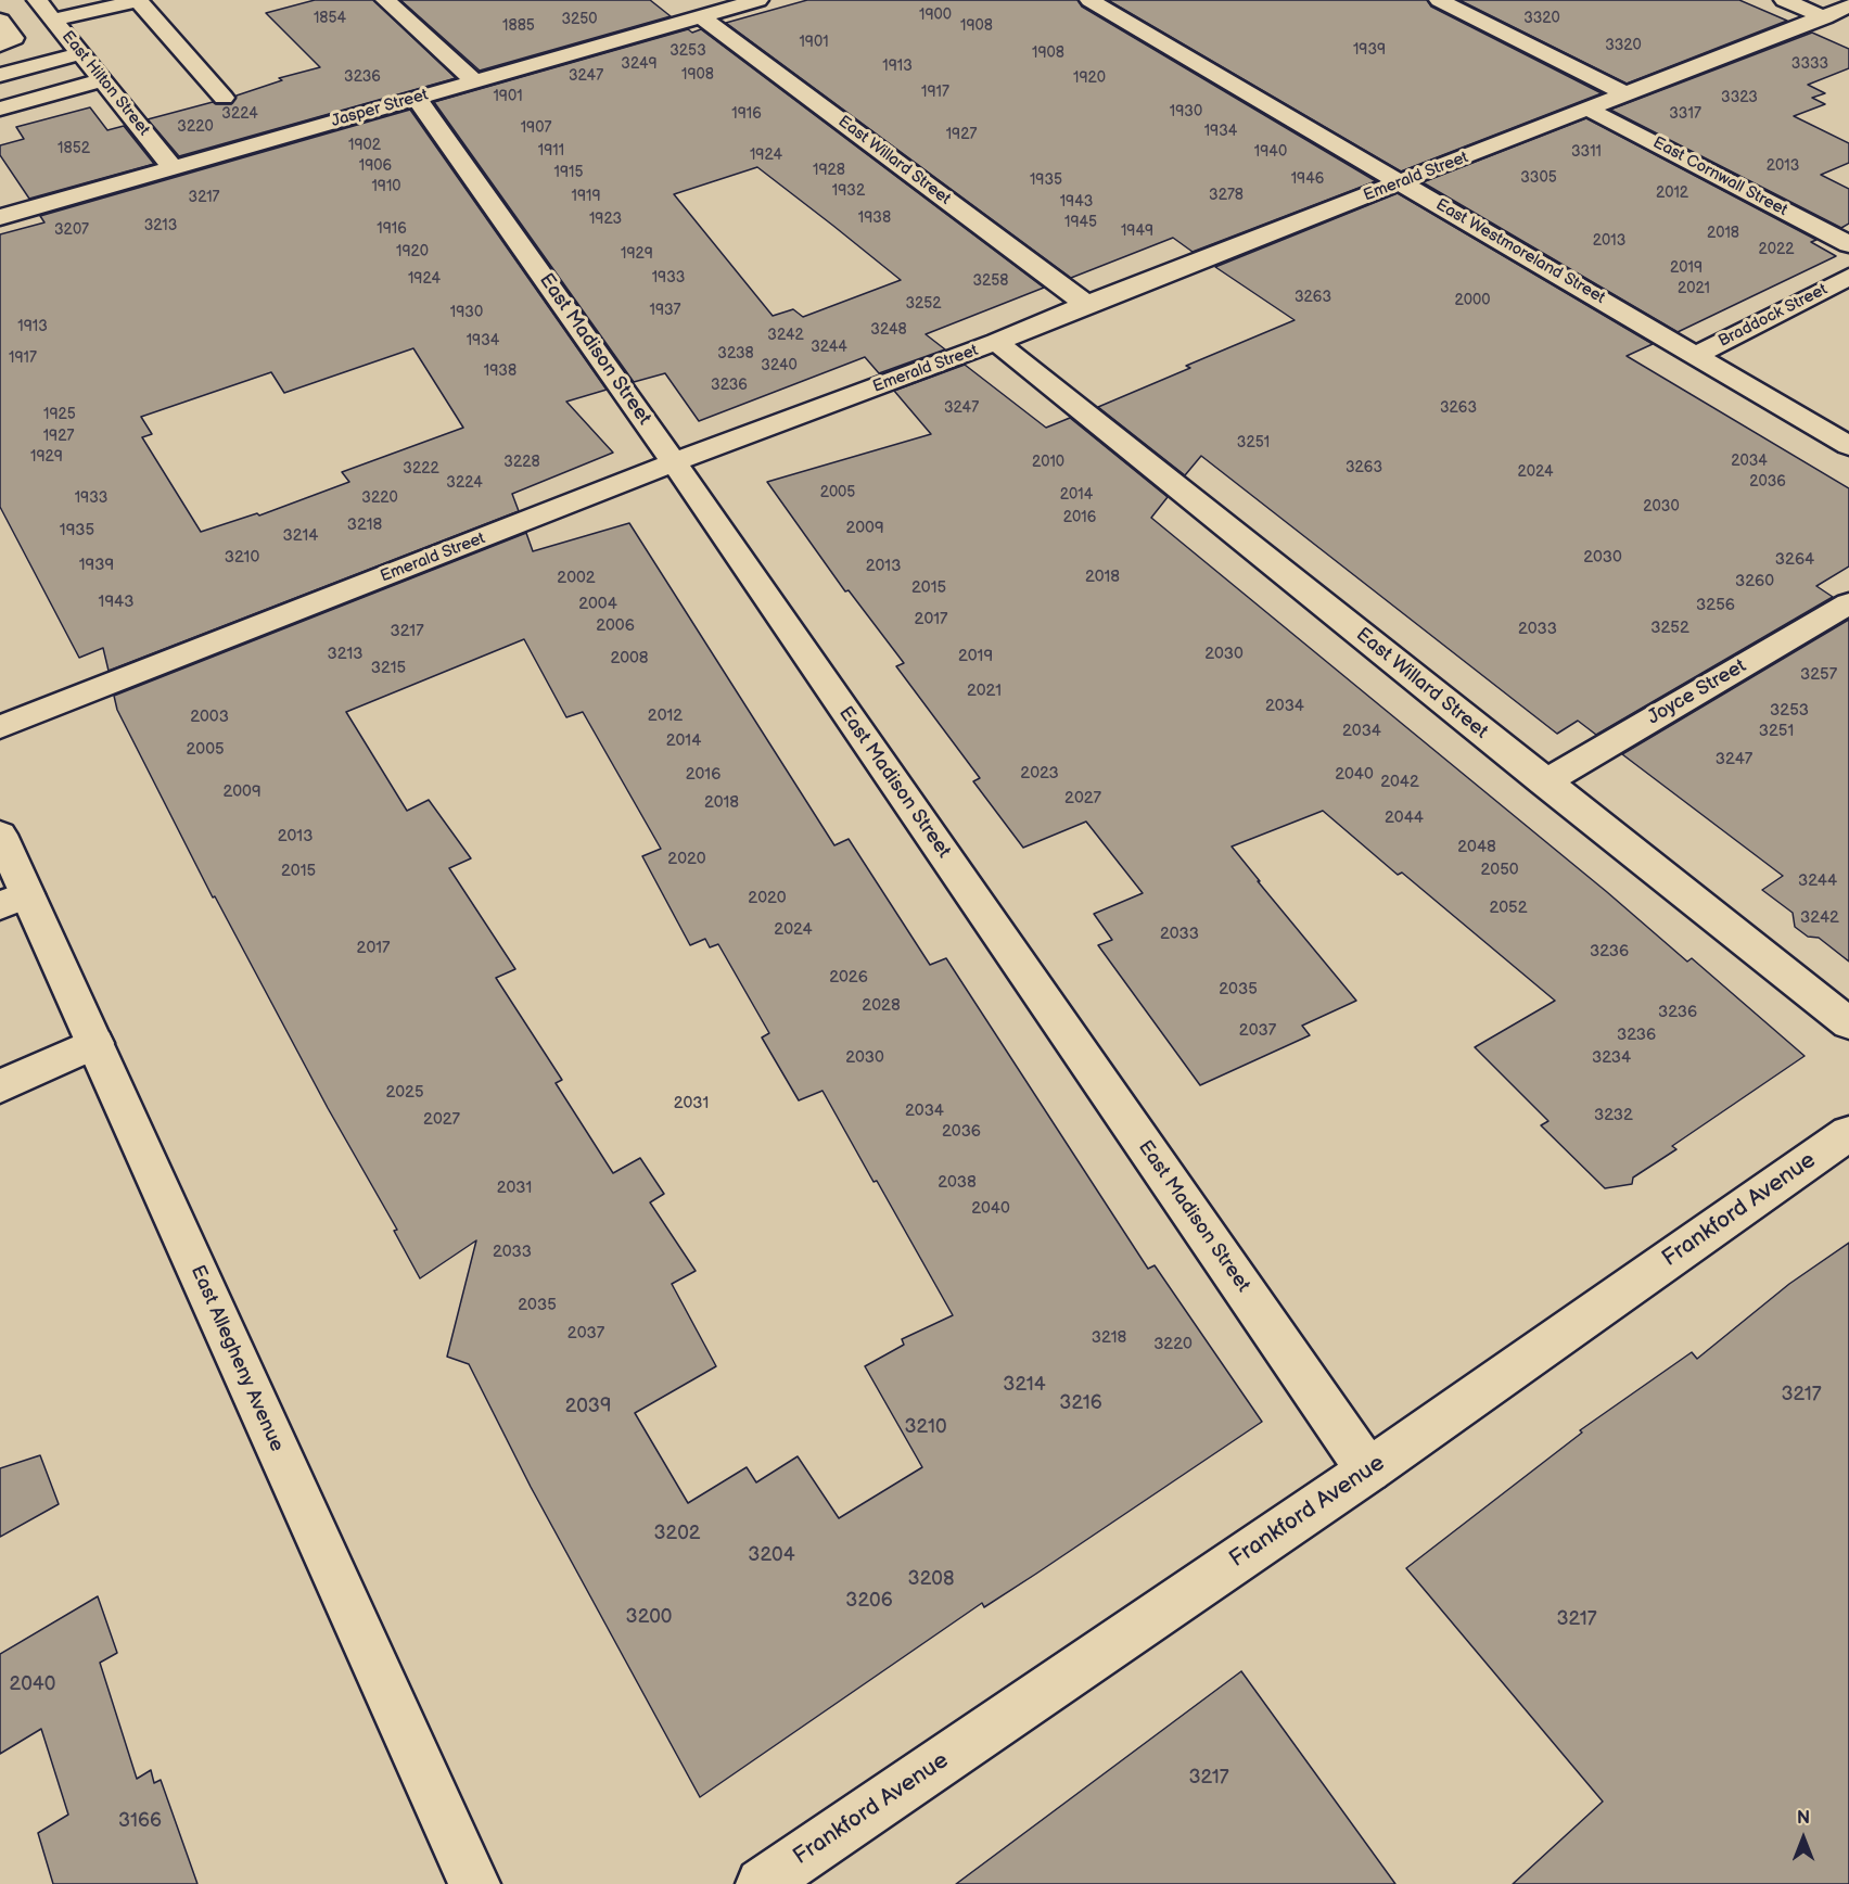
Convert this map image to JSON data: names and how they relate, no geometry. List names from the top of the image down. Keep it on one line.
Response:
{"streets":{"street":["East Hilton Street","Jasper Street","East Willard Street","Emerald Street","East Cornwall Street","East Westmoreland Street","Braddock Street","East Madison Street","Joyce Street","Frankford Avenue","East Allegheny Avenue"]},"crossings":[["East Hilton Street","Jasper Street"],["Jasper Street","East Willard Street"],["Jasper Street","East Madison Street"],["East Willard Street","Emerald Street"],["East Willard Street","Joyce Street"],["Emerald Street","East Cornwall Street"],["Emerald Street","East Westmoreland Street"],["Emerald Street","East Madison Street"],["East Westmoreland Street","Braddock Street"],["East Madison Street","Frankford Avenue"]],"house_numbers":["1900","1854","3320","3250","1885","1908","1901","3320","1939","3253","1908","3249","3333","1913","1908","3247","3236","1920","1917","1901","3323","1930","3224","1916","3317","3220","1907","1934","1927","1902","1852","1911","1940","3311","1924","1906","2013","1928","1915","3305","1946","1935","1910","1932","2012","3278","1919","3217","1943","1938","1923","1945","3213","1916","3207","1949","2018","2013","2022","1920","1929","2019","1933","1924","3258","2021","3263","2000","3252","1937","1930","1913","3248","3242","1934","3244","3238","1917","3240","1938","3236","3247","3263","1925","1927","3251","1929","2034","3228","2010","3263","3222","2024","2036","3224","2005","2014","1933","3220","2030","2016","3218","2009","1935","3214","3210","2030","3264","1939","2013","2018","2002","3260","2015","1943","2004","3256","2017","2006","3252","2033","3217","3213","2030","2019","2008","3215","3257","2021","2034","3253","2012","2003","2034","3251","2014","2005","3247","2023","2016","2040","2042","2009","2027","2018","2044","2013","2048","2020","2050","2015","3244","2020","2052","3242","2024","2033","2017","3236","2026","2035","2028","3236","2037","3236","2030","3234","2025","2031","2034","3232","2027","2036","2038","2031","2040","2033","2035","2037","3218","3220","3214","3217","3216","2039","3210","3202","3204","3208","3206","3200","3217","2040","3217","3166"],"north":"top"}
